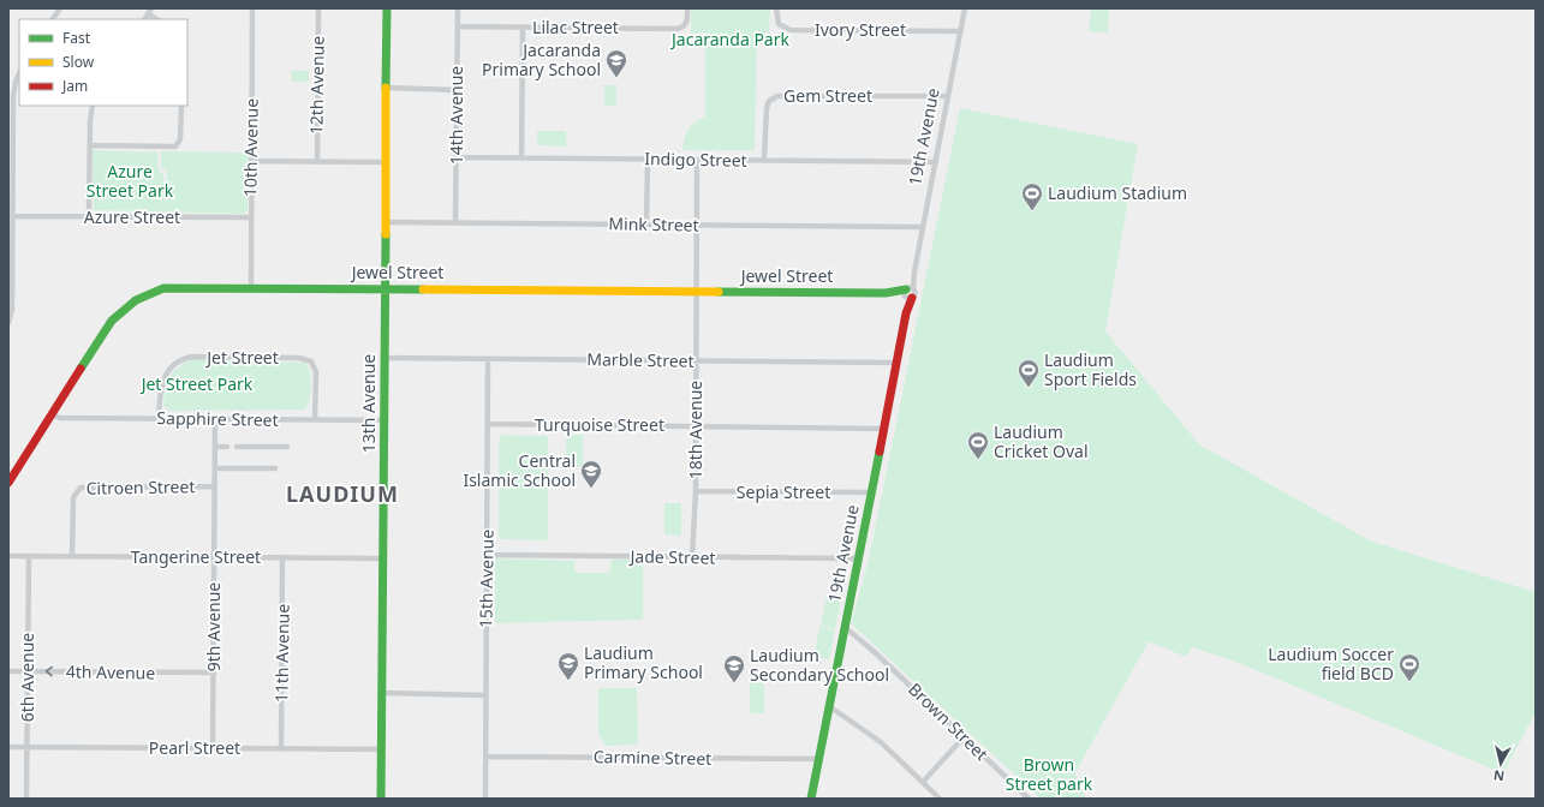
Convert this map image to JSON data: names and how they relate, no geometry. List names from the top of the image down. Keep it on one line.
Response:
{"streets":{"street":["Lilac Street","Ivory Street","12th Avenue","Gem Street","14th Avenue","19th Avenue","10th Avenue","Indigo Street","Azure Street","Mink Street","Jewel Street","Jet Street","Marble Street","13th Avenue","Sapphire Street","Turquoise Street","18th Avenue","Citroen Street","Sepia Street","Tangerine Street","Jade Street","15th Avenue","9th Avenue","11th Avenue","4th Avenue","6th Avenue","Brown Street","Pearl Street","Carmine Street"]},"crossings":[["Lilac Street","14th Avenue"],["Ivory Street","19th Avenue"],["Gem Street","19th Avenue"],["Gem Street","Indigo Street"],["14th Avenue","Indigo Street"],["14th Avenue","Mink Street"],["19th Avenue","Indigo Street"],["19th Avenue","Mink Street"],["19th Avenue","Jewel Street"],["19th Avenue","Marble Street"],["19th Avenue","Turquoise Street"],["19th Avenue","Sepia Street"],["19th Avenue","Jade Street"],["19th Avenue","Brown Street"],["19th Avenue","Carmine Street"],["10th Avenue","Azure Street"],["10th Avenue","Jewel Street"],["Indigo Street","18th Avenue"],["Mink Street","13th Avenue"],["Mink Street","18th Avenue"],["Jewel Street","13th Avenue"],["Jewel Street","Sapphire Street"],["Jewel Street","18th Avenue"],["Jet Street","Sapphire Street"],["Marble Street","13th Avenue"],["Marble Street","18th Avenue"],["Marble Street","15th Avenue"],["13th Avenue","Sapphire Street"],["13th Avenue","Tangerine Street"],["13th Avenue","Pearl Street"],["Sapphire Street","9th Avenue"],["Turquoise Street","18th Avenue"],["Turquoise Street","15th Avenue"],["18th Avenue","Sepia Street"],["18th Avenue","Jade Street"],["Citroen Street","Tangerine Street"],["Citroen Street","9th Avenue"],["Tangerine Street","9th Avenue"],["Tangerine Street","11th Avenue"],["Tangerine Street","6th Avenue"],["Jade Street","15th Avenue"],["15th Avenue","Carmine Street"],["9th Avenue","4th Avenue"],["9th Avenue","Pearl Street"],["11th Avenue","Pearl Street"],["4th Avenue","6th Avenue"],["6th Avenue","Pearl Street"]],"one_way":["4th Avenue"],"districts":["LAUDIUM"],"parks":["Jacaranda Park","Azure Street Park","Jet Street Park","Brown Street park"],"places":{"school or university":["Jacaranda Primary School","Central Islamic School","Laudium Primary School","Laudium Secondary School"],"sports":["Laudium Stadium","Laudium Sport Fields","Laudium Cricket Oval","Laudium Soccer field BCD"]},"legend":["Fast","Slow","Jam"],"north":"bottom"}
